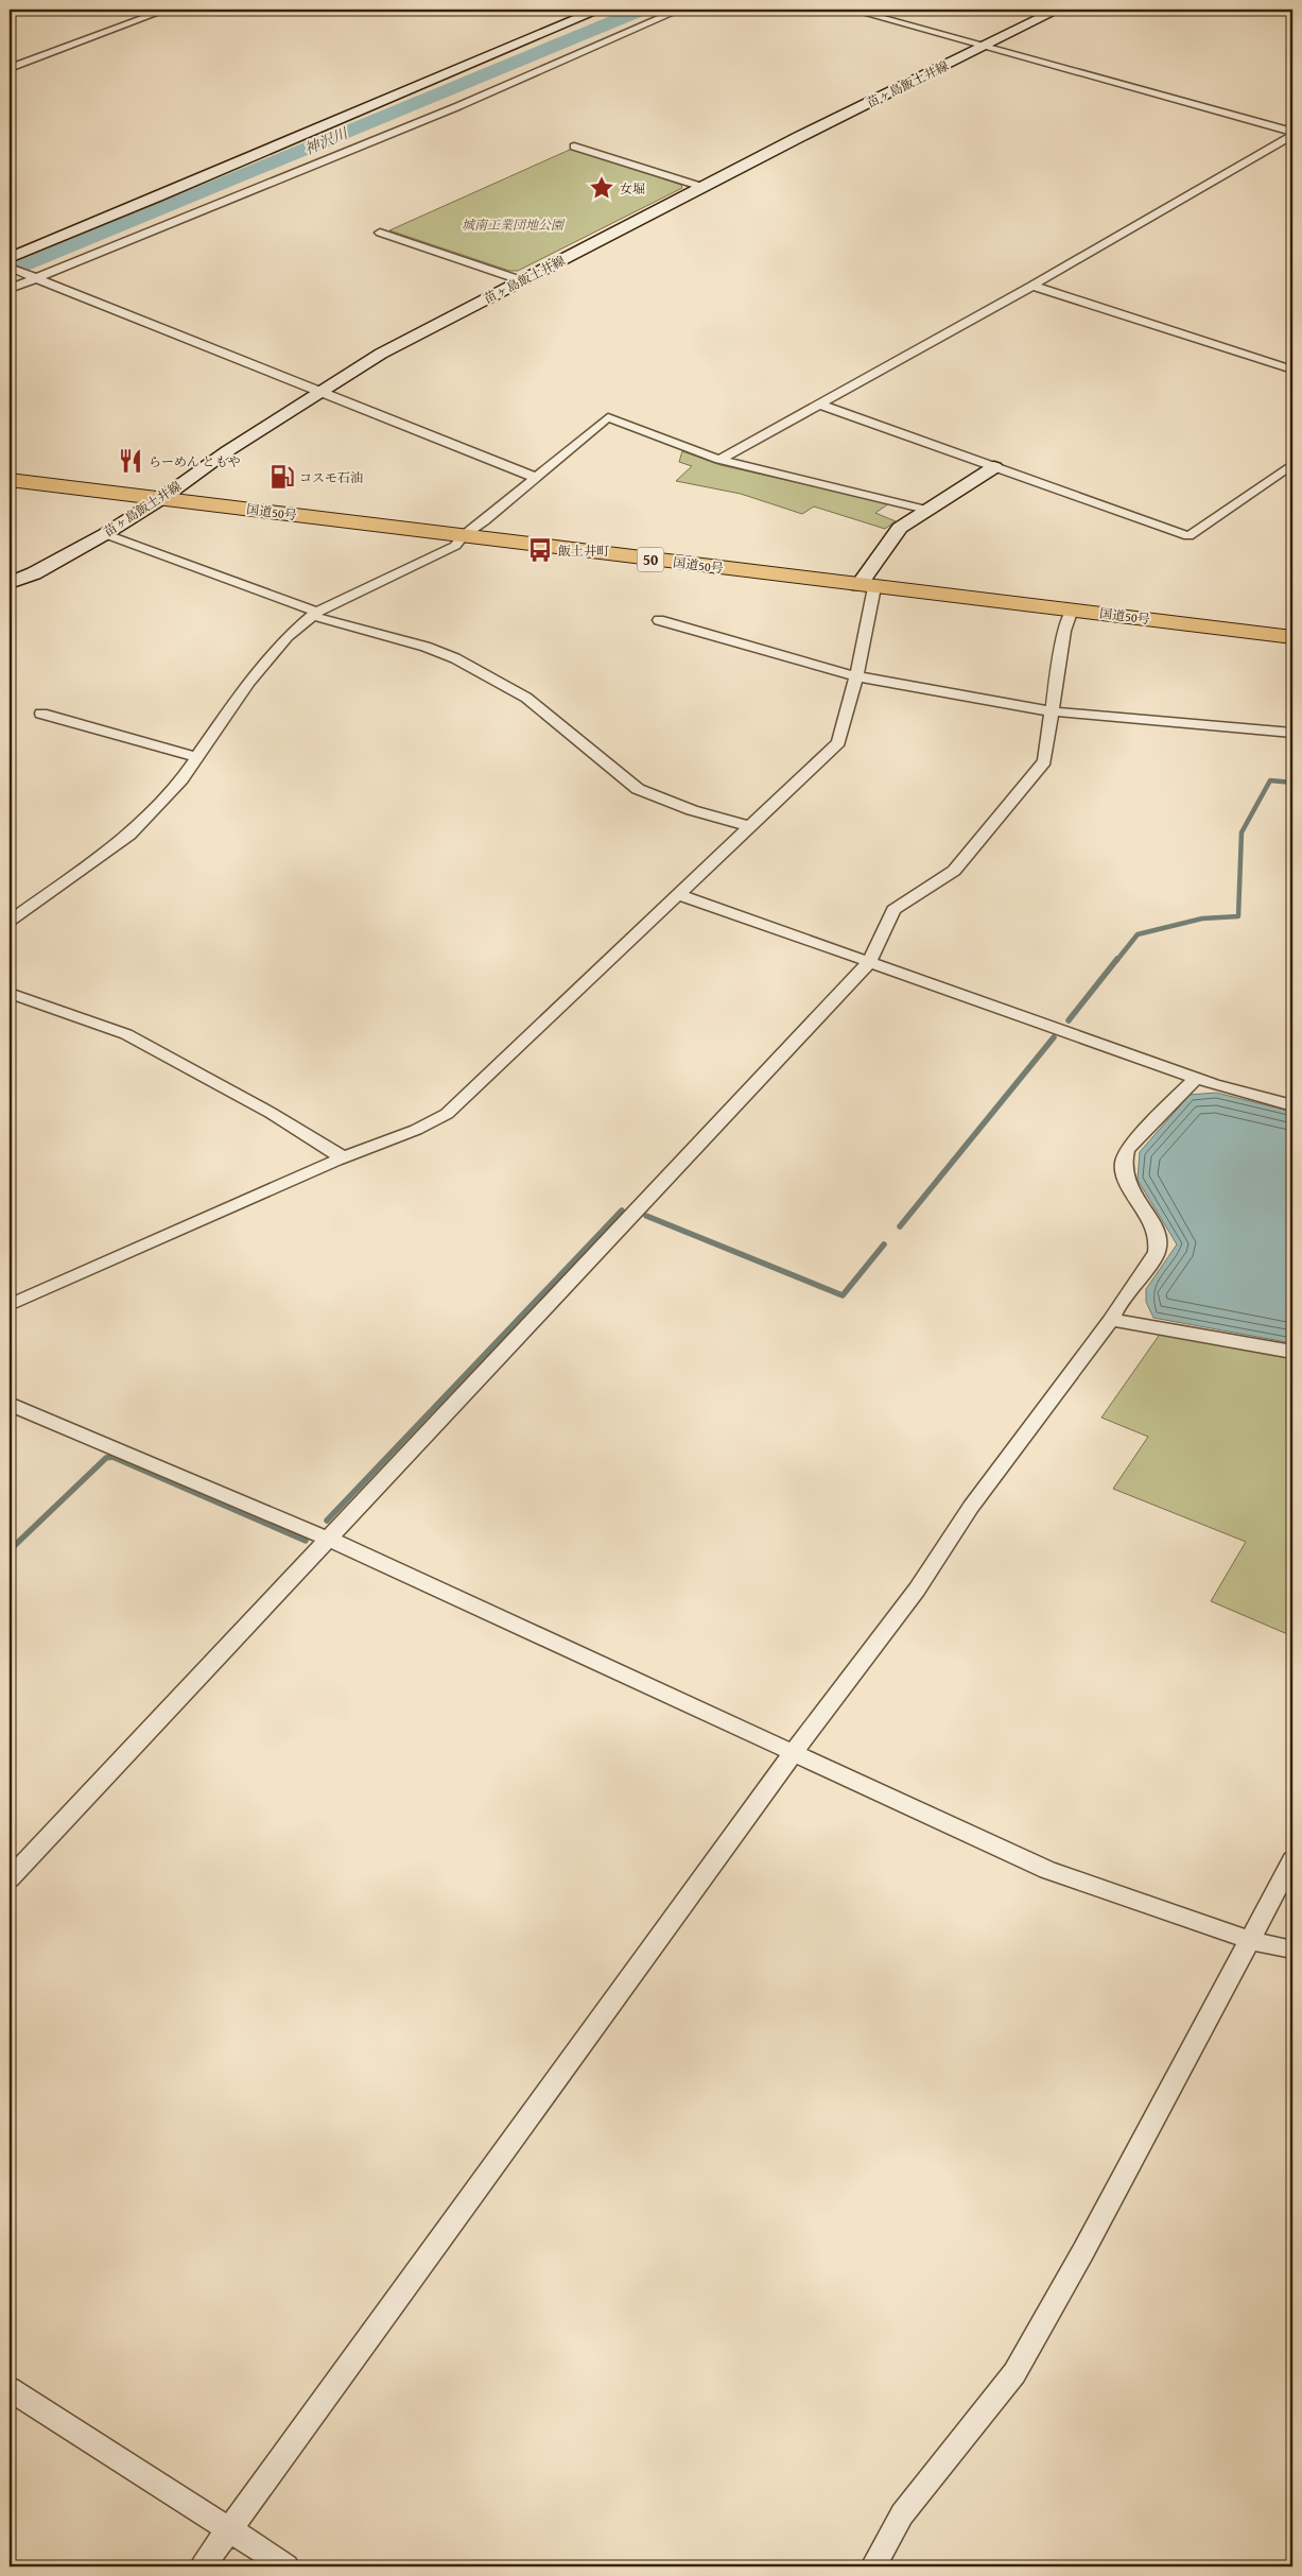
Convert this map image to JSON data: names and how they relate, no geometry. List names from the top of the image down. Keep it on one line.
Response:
{"streets":{"highway":["国道50号","50"],"main road":["苗ヶ島飯土井線"]},"crossings":[["苗ヶ島飯土井線","国道50号"]],"water":["神沢川"],"parks":["城南工業団地公園"],"places":{"place":["女堀"],"restaurant":["らーめん ともや"],"fuel station":["コスモ石油"],"bus stop":["飯土井町"]}}
